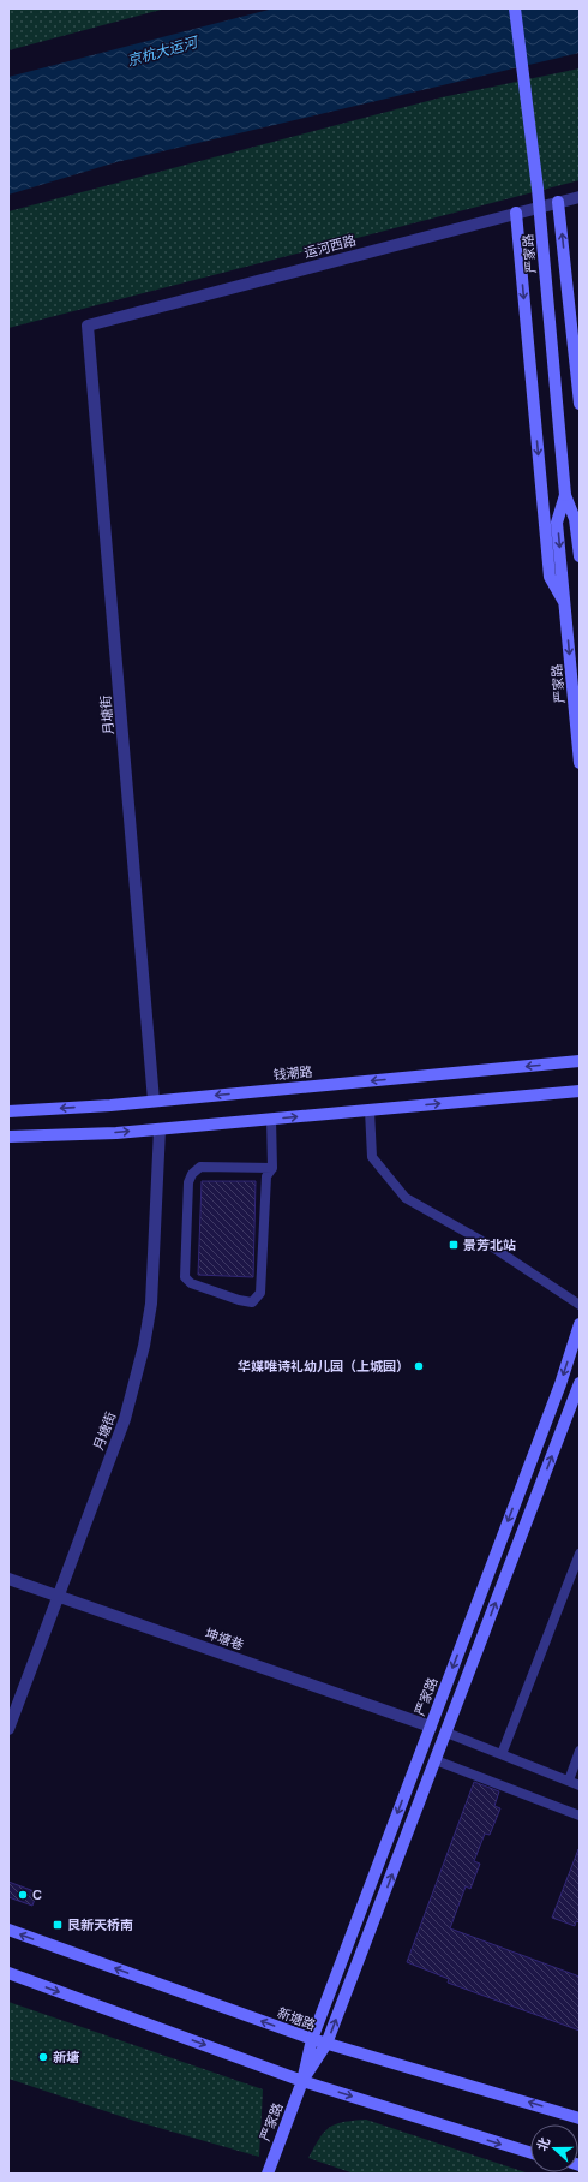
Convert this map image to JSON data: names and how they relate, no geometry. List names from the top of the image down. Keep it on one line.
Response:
{"streets":{"street":["运河西路","严家路","月塘街","钱潮路","坤塘巷","新塘路"]},"crossings":[["运河西路","严家路"],["运河西路","月塘街"],["严家路","坤塘巷"],["严家路","新塘路"],["月塘街","钱潮路"],["月塘街","坤塘巷"]],"water":["京杭大运河"],"places":{"transit":["景芳北站","艮新天桥南"],"other":["华媒唯诗礼幼儿园（上城园）","C","新塘"]},"north":"left"}
